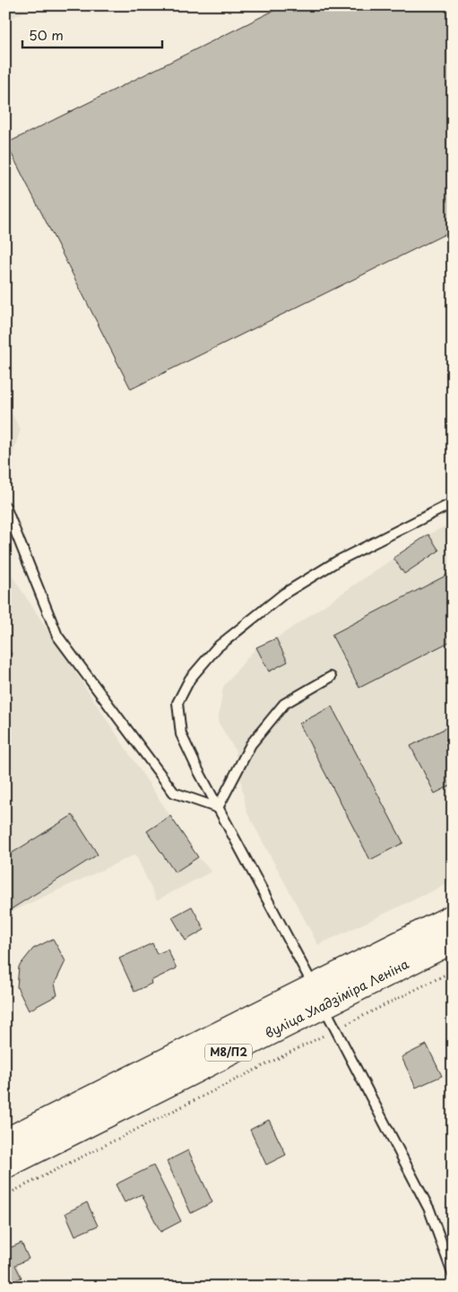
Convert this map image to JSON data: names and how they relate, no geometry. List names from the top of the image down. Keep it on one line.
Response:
{"streets":{"main road":["вуліца Уладзіміра Леніна","М8/П2"]},"scale_bar":"50 m"}
